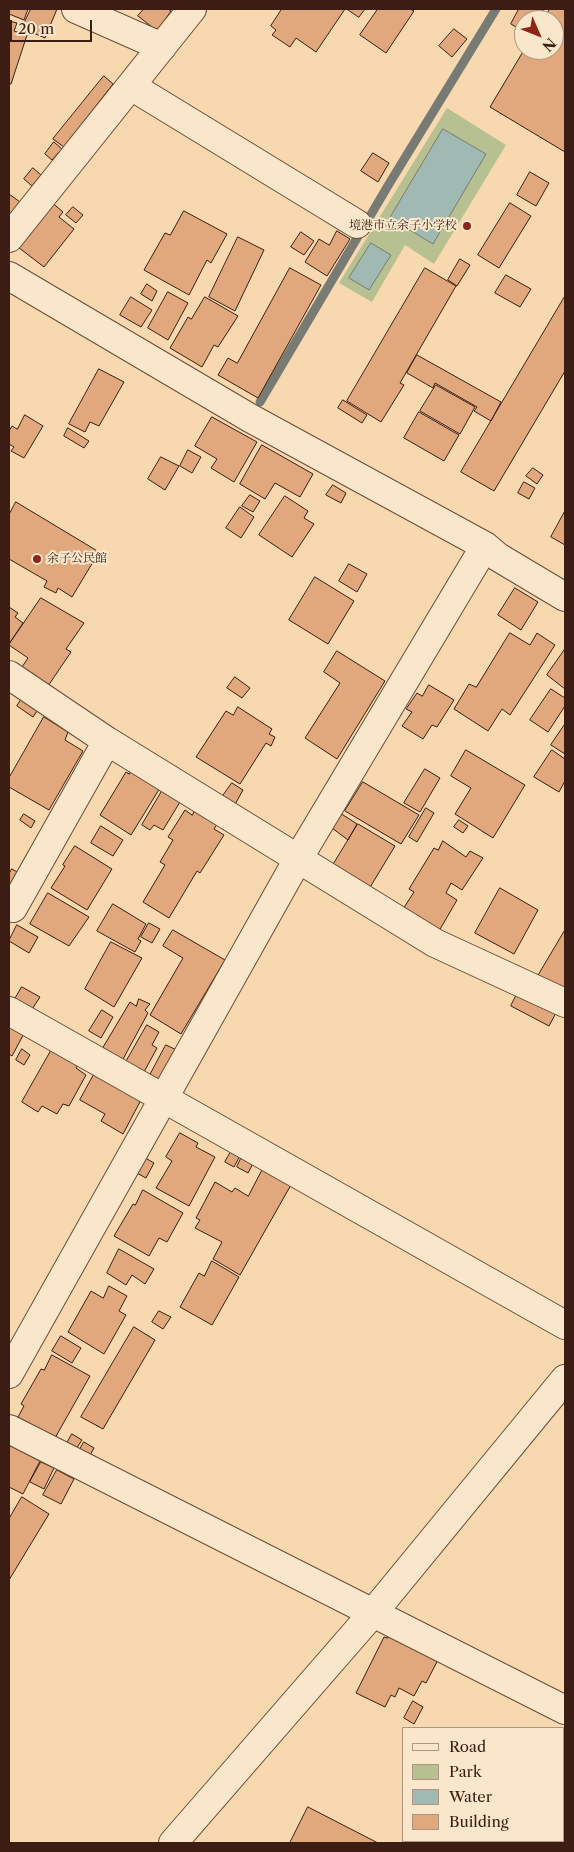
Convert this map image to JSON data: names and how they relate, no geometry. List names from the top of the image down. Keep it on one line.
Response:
{"places":["境港市立余子小学校","余子公民館"],"legend":["Road","Park","Water","Building"],"scale_bar":"20 m","north":"bottom right"}
